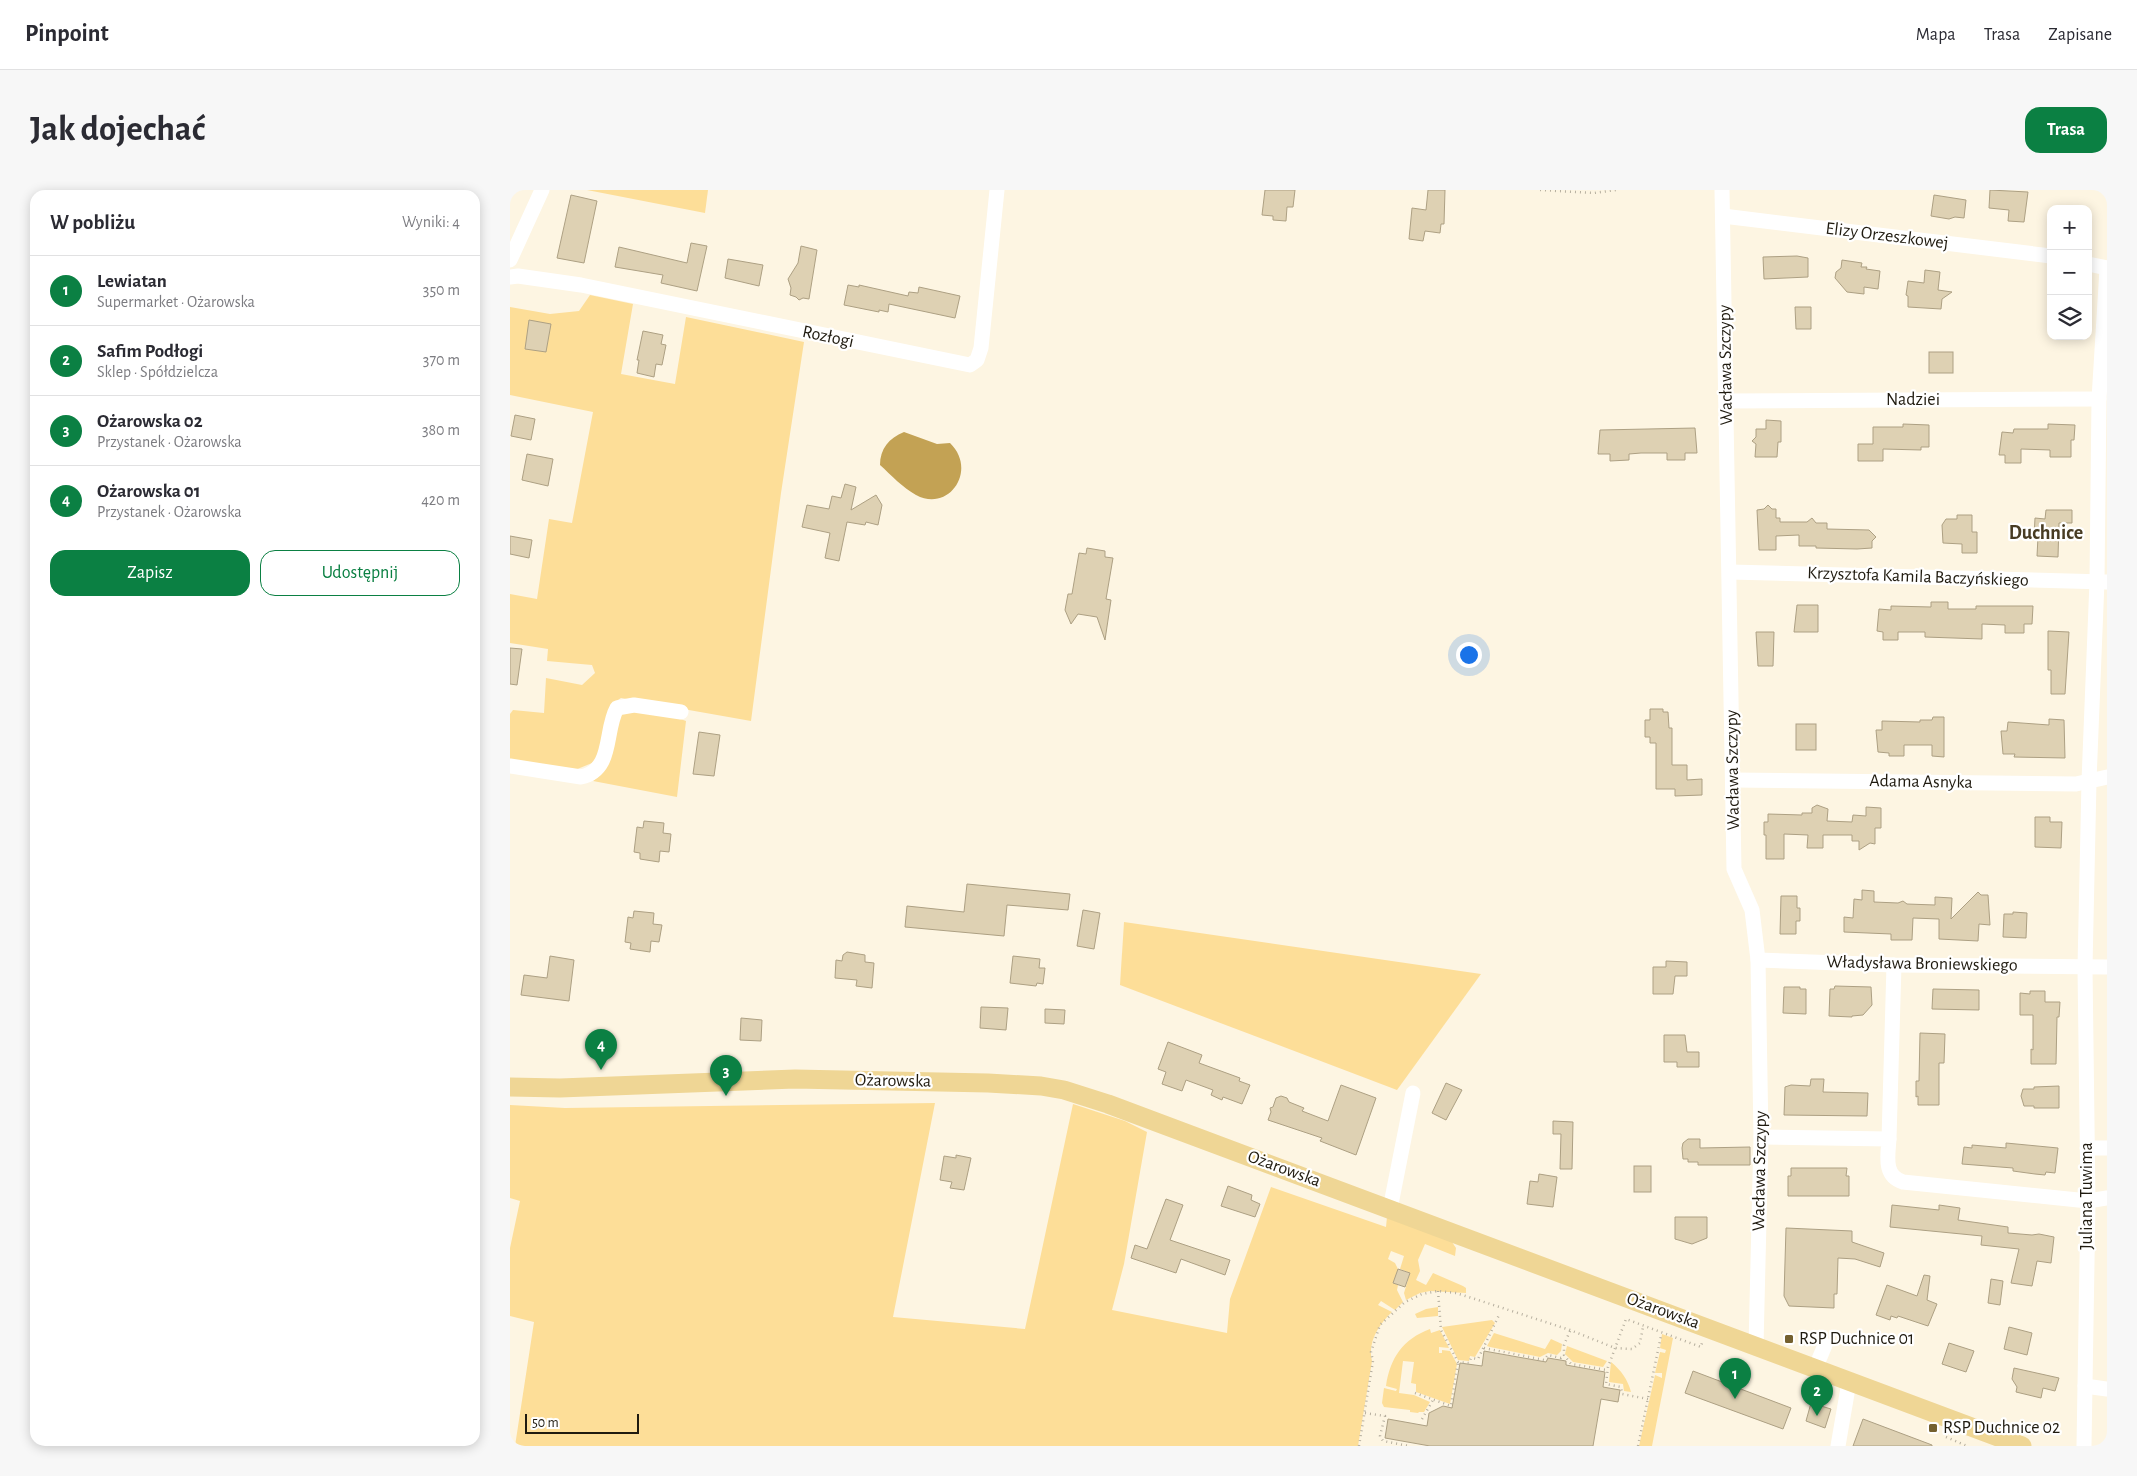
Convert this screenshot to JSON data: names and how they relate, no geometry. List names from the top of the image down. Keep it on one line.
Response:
{"streets":{"main road":["Ożarowska"],"street":["Elizy Orzeszkowej","Rozłogi","Wacława Szczypy","Nadziei","Krzysztofa Kamila Baczyńskiego","Adama Asnyka","Władysława Broniewskiego","Juliana Tuwima"]},"crossings":[["Elizy Orzeszkowej","Wacława Szczypy"],["Wacława Szczypy","Nadziei"],["Wacława Szczypy","Krzysztofa Kamila Baczyńskiego"],["Wacława Szczypy","Adama Asnyka"],["Wacława Szczypy","Władysława Broniewskiego"],["Wacława Szczypy","Ożarowska"],["Nadziei","Juliana Tuwima"],["Krzysztofa Kamila Baczyńskiego","Juliana Tuwima"],["Adama Asnyka","Juliana Tuwima"],["Władysława Broniewskiego","Juliana Tuwima"]],"districts":["Duchnice"],"places":{"transit":["RSP Duchnice 01","RSP Duchnice 02"]},"scale_bar":"50 m","page":{"header":"Pinpoint","nav":["Mapa","Trasa","Zapisane"],"buttons":["Trasa",["Zapisz","Udostępnij"]],"title":"Jak dojechać","heading":["W pobliżu","Wyniki: 4"],"map_buttons":["+","−"],"list":[{"mark":"1","name":"Lewiatan","note":"Supermarket · Ożarowska","value":"350 m"},{"mark":"2","name":"Safim Podłogi","note":"Sklep · Spółdzielcza","value":"370 m"},{"mark":"3","name":"Ożarowska 02","note":"Przystanek · Ożarowska","value":"380 m"},{"mark":"4","name":"Ożarowska 01","note":"Przystanek · Ożarowska","value":"420 m"}],"pins":["4","3","1","2"],"scale":"50 m"}}
